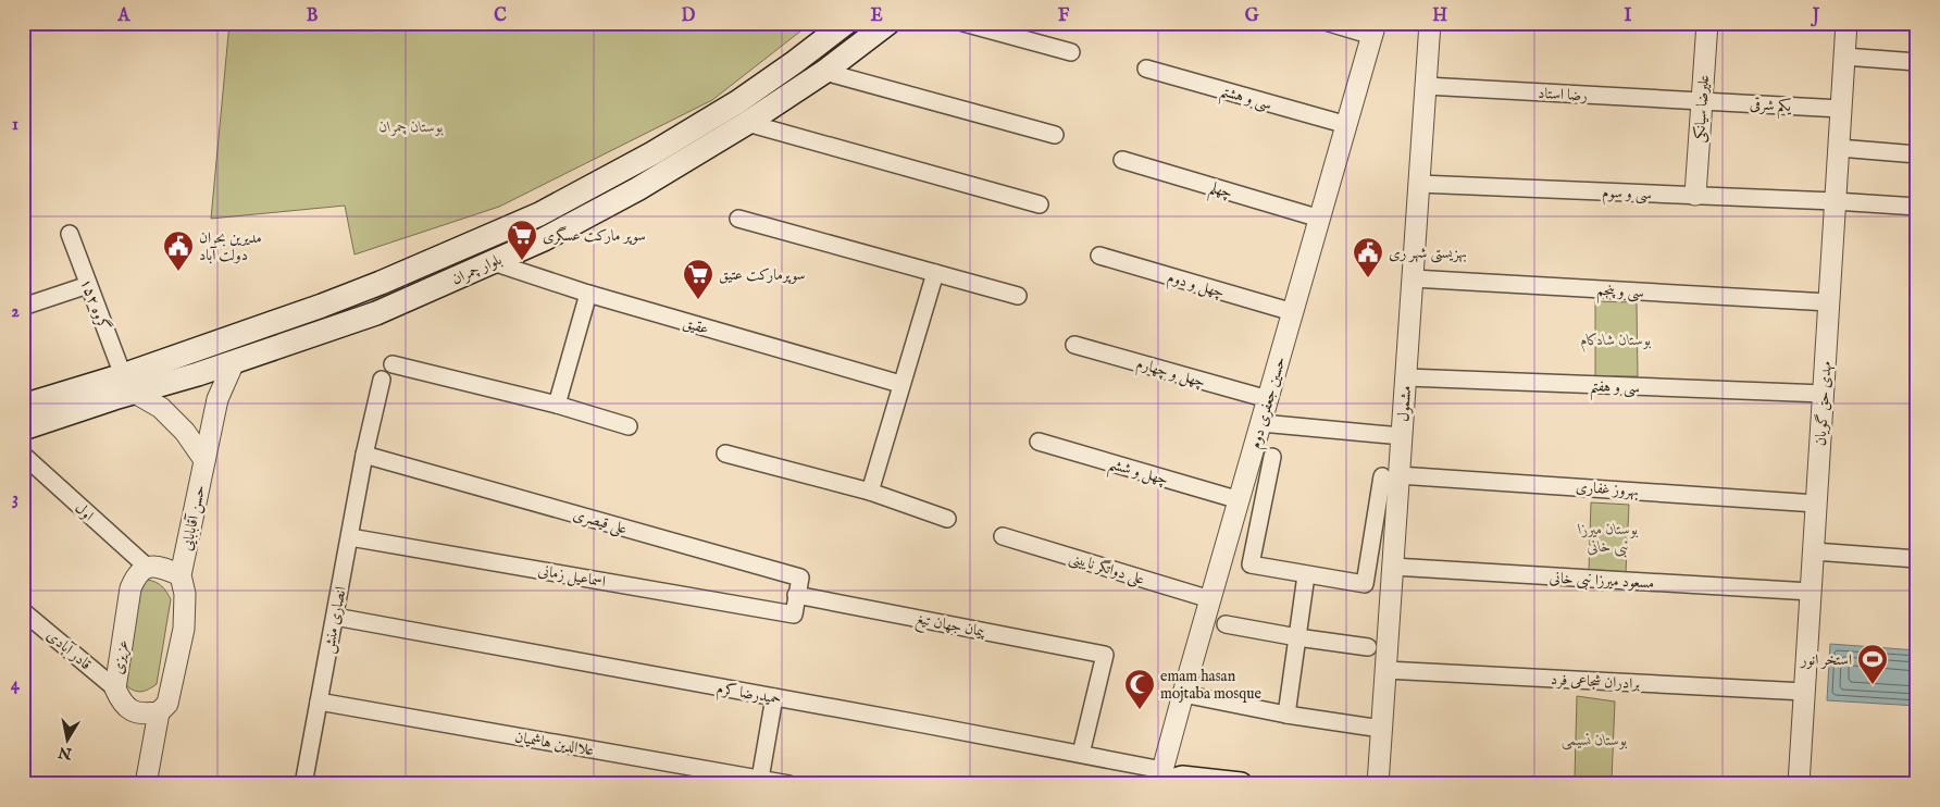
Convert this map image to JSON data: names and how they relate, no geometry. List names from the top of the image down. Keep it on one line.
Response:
{"streets":{"main road":["بلوار چمران"],"street":["رضا استاد","سی و هشتم","یکم شرقی","علیرضا سیانکی","چهلم","سی و سوم","چهل و دوم","سی و پنجم","گروه ۱۵۲","عقیق","چهل و چهارم","سی و هفتم","حسین جعفری دوم","مشمول","مهدی حق گویان","چهل و ششم","بهروز غفاری","اول","حسن آقابابایی","علی قیصری","علی دواتگر نایینی","اسماعیل زمانی","مسعود میرزا نبی خانی","انصاری منش","پیمان جهان تیغ","قادر آبادی","عزیزی","برادران شجاعی فرد","حمیدرضا کرم","علاالدین هاشمیان"]},"crossings":[["رضا استاد","یکم شرقی"],["رضا استاد","علیرضا سیانکی"],["رضا استاد","مشمول"],["سی و هشتم","حسین جعفری دوم"],["یکم شرقی","علیرضا سیانکی"],["یکم شرقی","مهدی حق گویان"],["علیرضا سیانکی","سی و سوم"],["چهلم","حسین جعفری دوم"],["سی و سوم","مشمول"],["سی و سوم","مهدی حق گویان"],["بلوار چمران","گروه ۱۵۲"],["بلوار چمران","عقیق"],["بلوار چمران","حسن آقابابایی"],["چهل و دوم","حسین جعفری دوم"],["سی و پنجم","مشمول"],["سی و پنجم","مهدی حق گویان"],["چهل و چهارم","حسین جعفری دوم"],["سی و هفتم","مشمول"],["سی و هفتم","مهدی حق گویان"],["حسین جعفری دوم","چهل و ششم"],["حسین جعفری دوم","علی دواتگر نایینی"],["حسین جعفری دوم","حمیدرضا کرم"],["مشمول","بهروز غفاری"],["مشمول","مسعود میرزا نبی خانی"],["مشمول","برادران شجاعی فرد"],["مهدی حق گویان","بهروز غفاری"],["مهدی حق گویان","مسعود میرزا نبی خانی"],["مهدی حق گویان","برادران شجاعی فرد"],["اول","عزیزی"],["علی قیصری","اسماعیل زمانی"],["علی قیصری","انصاری منش"],["علی قیصری","پیمان جهان تیغ"],["اسماعیل زمانی","انصاری منش"],["انصاری منش","حمیدرضا کرم"],["انصاری منش","علاالدین هاشمیان"],["پیمان جهان تیغ","حمیدرضا کرم"],["قادر آبادی","عزیزی"]],"parks":["بوستان چمران","بوستان شادکام","بوستان میرزا نبی خانی","بوستان نسیمی"],"places":{"supermarket":["سوپر مارکت عسگری","سوپرمارکت عتیق"],"public building":["مدیرین بحران دولت آباد","بهزیستی شهر ری"],"sports":["استخر انور"],"mosque":["emam hasan mojtaba mosque"]},"north":"bottom","grid":{"columns":["A","B","C","D","E","F","G","H","I","J"],"rows":["1","2","3","4"]}}
